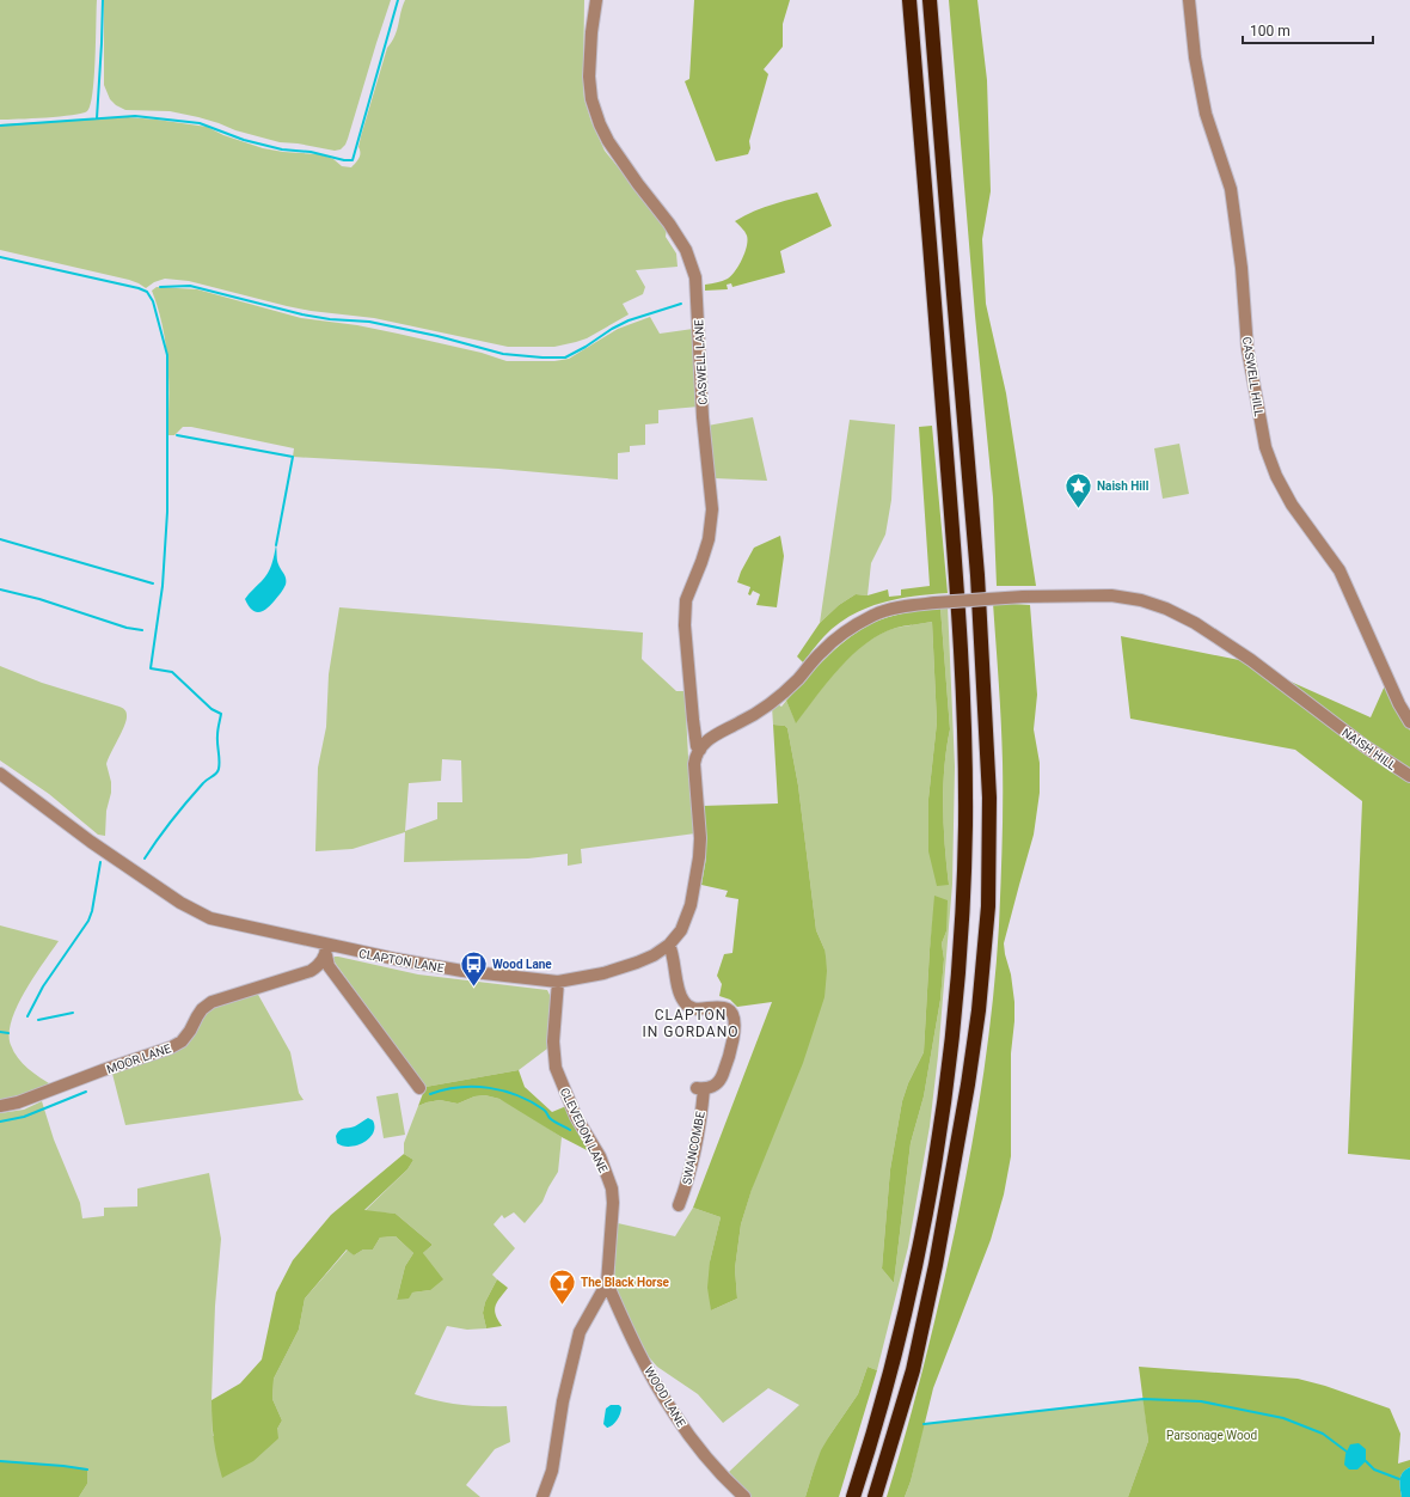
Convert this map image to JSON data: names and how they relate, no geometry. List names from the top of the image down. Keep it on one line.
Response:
{"streets":{"street":["CASWELL LANE","CASWELL HILL","NAISH HILL","CLAPTON LANE","MOOR LANE","CLEVEDON LANE","SWANCOMBE","WOOD LANE"]},"crossings":[["CASWELL LANE","NAISH HILL"],["CASWELL LANE","CLAPTON LANE"],["NAISH HILL","CLAPTON LANE"],["CLAPTON LANE","MOOR LANE"],["CLAPTON LANE","CLEVEDON LANE"],["CLAPTON LANE","SWANCOMBE"],["CLEVEDON LANE","WOOD LANE"]],"districts":["CLAPTON IN GORDANO"],"parks":["Parsonage Wood"],"places":{"place":["Naish Hill"],"bus stop":["Wood Lane"],"bar":["The Black Horse"]},"scale_bar":"100 m"}
